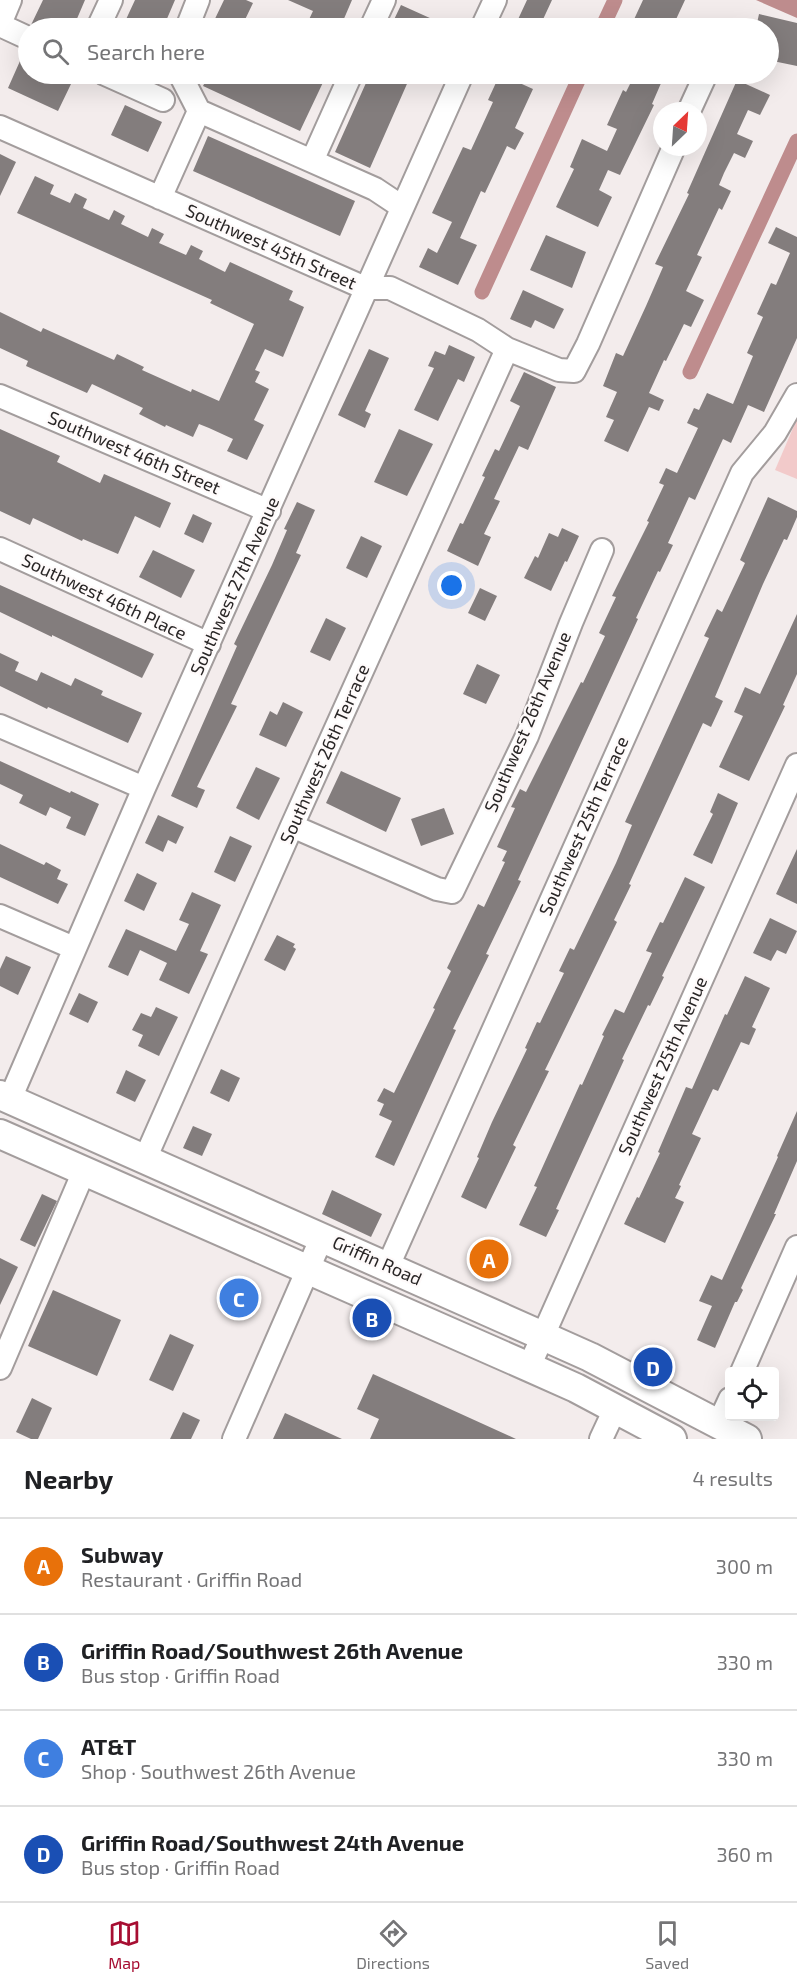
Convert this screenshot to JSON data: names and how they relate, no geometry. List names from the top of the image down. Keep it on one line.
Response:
{"streets":{"main road":["Griffin Road"],"street":["Southwest 45th Street","Southwest 46th Street","Southwest 27th Avenue","Southwest 46th Place","Southwest 26th Avenue","Southwest 26th Terrace","Southwest 25th Terrace","Southwest 25th Avenue"]},"crossings":[["Southwest 45th Street","Southwest 27th Avenue"],["Southwest 45th Street","Southwest 26th Terrace"],["Southwest 46th Street","Southwest 27th Avenue"],["Southwest 27th Avenue","Southwest 46th Place"],["Southwest 27th Avenue","Griffin Road"],["Southwest 26th Avenue","Southwest 26th Terrace"],["Southwest 26th Terrace","Griffin Road"],["Southwest 25th Terrace","Griffin Road"],["Southwest 25th Avenue","Griffin Road"]],"north":"top right","page":{"search":"Search here","pins":["A","C","B","D"],"heading":["Nearby","4 results"],"list":[{"mark":"A","name":"Subway","note":"Restaurant · Griffin Road","value":"300 m"},{"mark":"B","name":"Griffin Road/Southwest 26th Avenue","note":"Bus stop · Griffin Road","value":"330 m"},{"mark":"C","name":"AT&T","note":"Shop · Southwest 26th Avenue","value":"330 m"},{"mark":"D","name":"Griffin Road/Southwest 24th Avenue","note":"Bus stop · Griffin Road","value":"360 m"}],"nav":["Map","Directions","Saved"]}}
